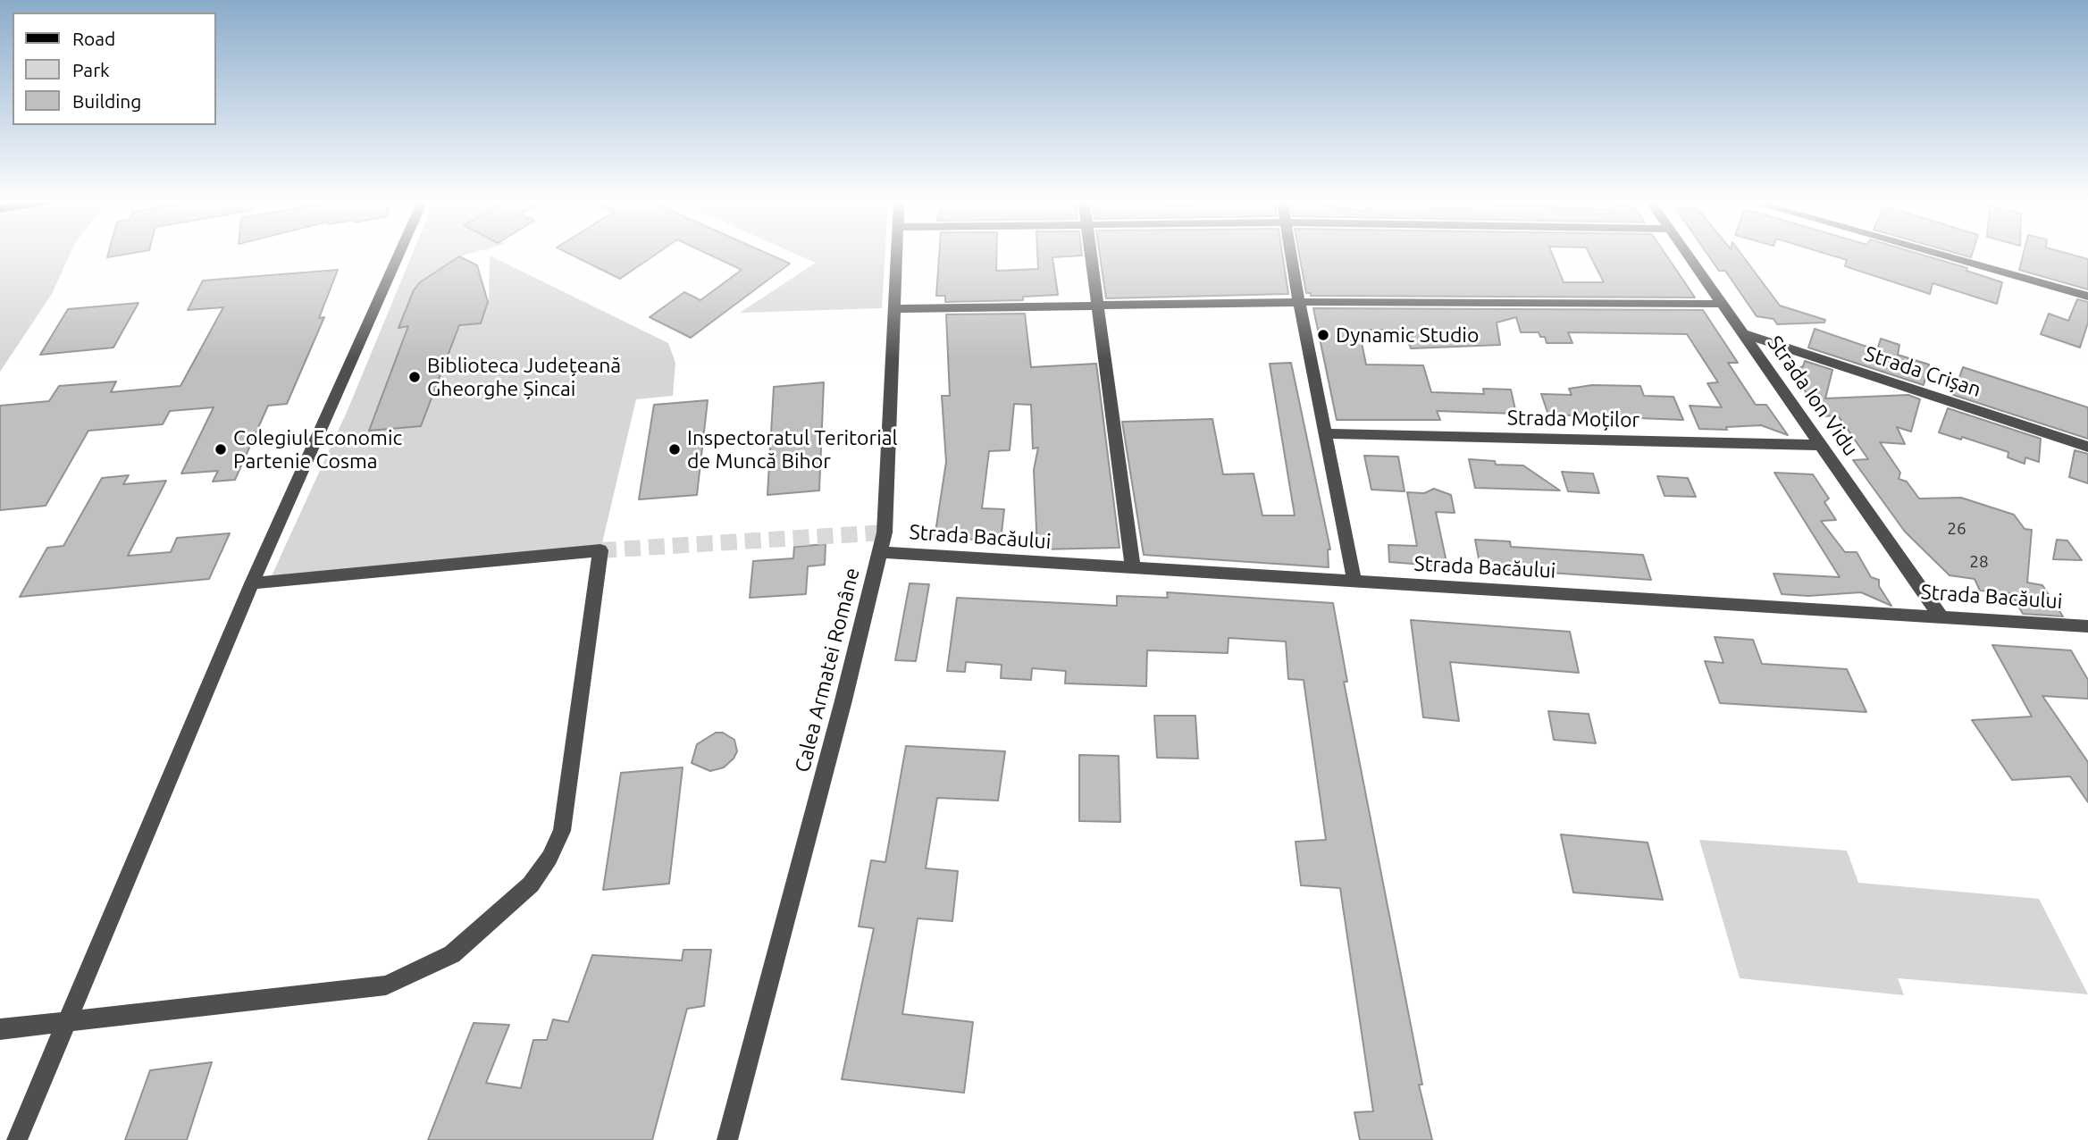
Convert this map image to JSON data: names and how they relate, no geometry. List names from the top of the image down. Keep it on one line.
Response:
{"streets":{"street":["Strada Crișan","Strada Ion Vidu","Strada Moților","Strada Bacăului","Calea Armatei Române"]},"crossings":[["Strada Crișan","Strada Ion Vidu"],["Strada Ion Vidu","Strada Moților"],["Strada Ion Vidu","Strada Bacăului"],["Strada Bacăului","Calea Armatei Române"]],"places":["Dynamic Studio","Biblioteca Județeană Gheorghe Șincai","Colegiul Economic Partenie Cosma","Inspectoratul Teritorial de Muncă Bihor"],"house_numbers":["26","28"],"legend":["Road","Park","Building"]}
